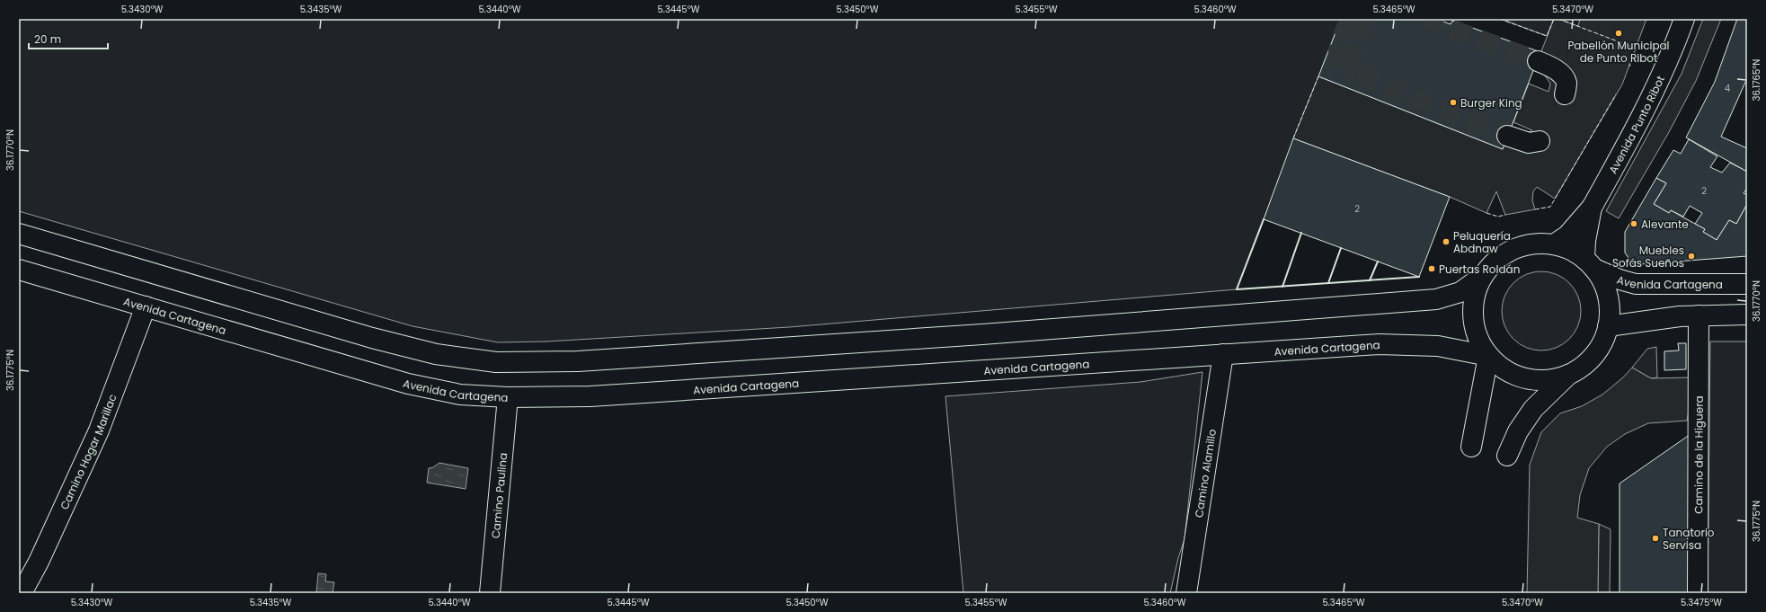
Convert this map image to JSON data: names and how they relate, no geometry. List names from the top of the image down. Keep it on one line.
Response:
{"streets":{"main road":["Avenida Punto Ribot","Avenida Cartagena","Camino Hogar Marillac","Camino de la Higuera","Camino Alamillo","Camino Paulina"]},"crossings":[["Avenida Punto Ribot","Avenida Cartagena"],["Avenida Cartagena","Camino Hogar Marillac"],["Avenida Cartagena","Camino Alamillo"],["Avenida Cartagena","Camino Paulina"]],"places":["Pabellón Municipal de Punto Ribot","Burger King","Alevante","Peluquería Abdnaw","Muebles Sofás Sueños","Puertas Roldán","Tanatorio Servisa"],"house_numbers":["4","2","2"],"scale_bar":"20 m","coordinates":["5.3430°W","5.3435°W","5.3440°W","5.3445°W","5.3450°W","5.3455°W","5.3460°W","5.3465°W","5.3470°W","36.1765°N","36.1770°N","36.1775°N","5.3475°W"]}
